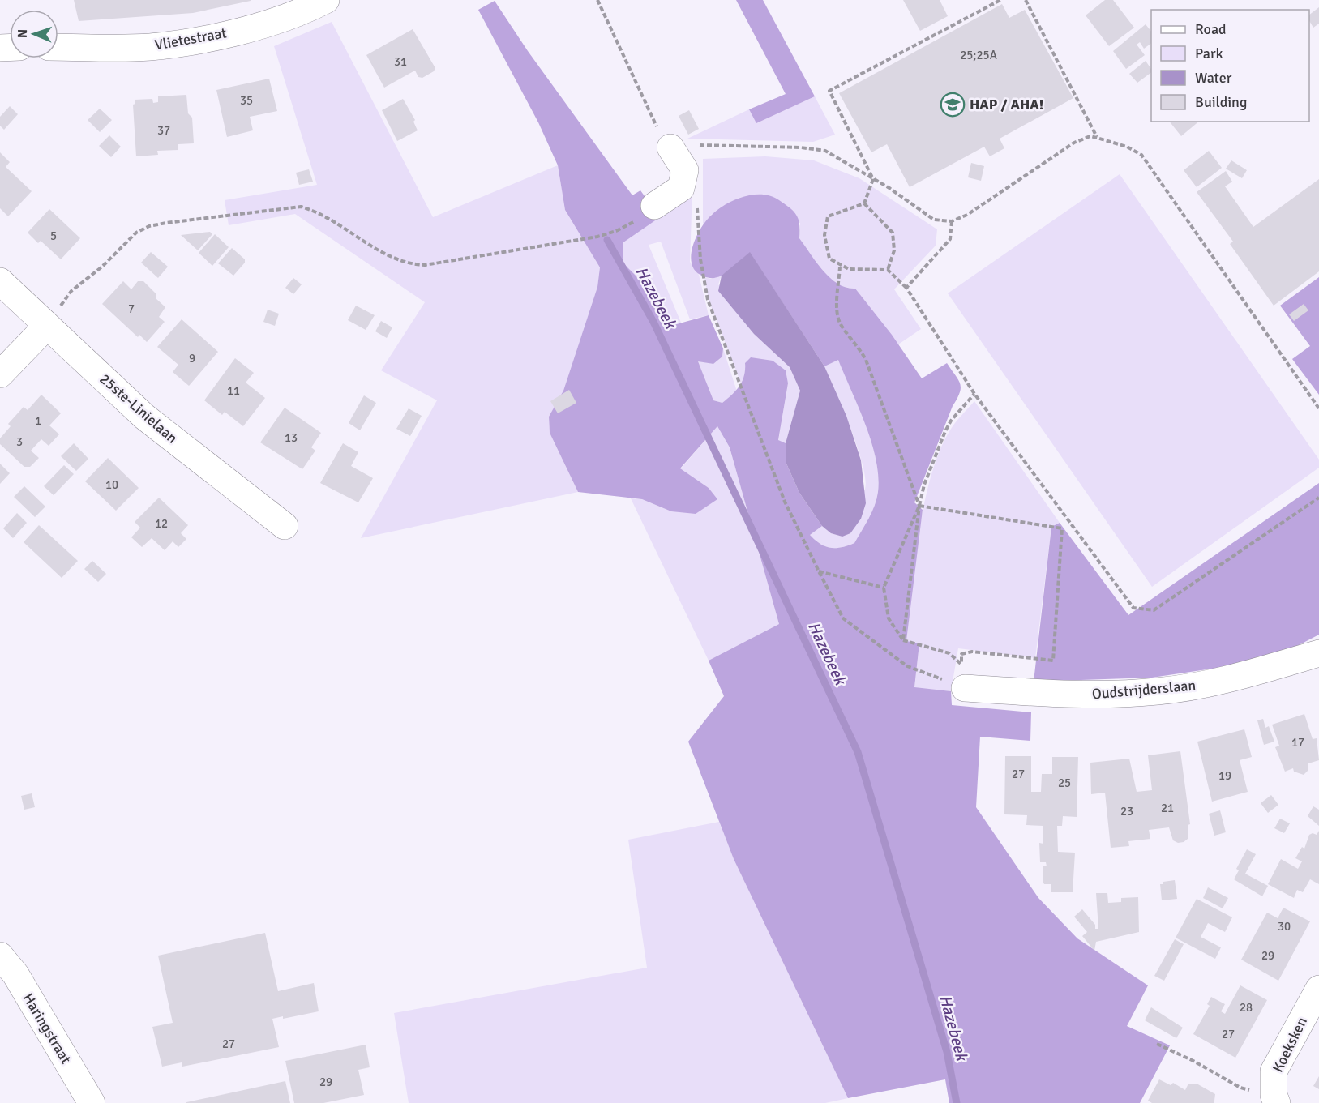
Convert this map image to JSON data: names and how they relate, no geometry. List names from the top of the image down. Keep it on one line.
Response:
{"streets":{"street":["Vlietestraat","25ste-Linielaan","Oudstrijderslaan","Haringstraat","Koeksken"]},"water":["Hazebeek"],"places":{"school or university":["HAP / AHA!"]},"house_numbers":["25;25A","31","35","37","5","7","9","11","1","13","3","10","12","17","27","19","25","21","23","30","29","28","27","27","29"],"legend":["Road","Park","Water","Building"],"north":"left"}
